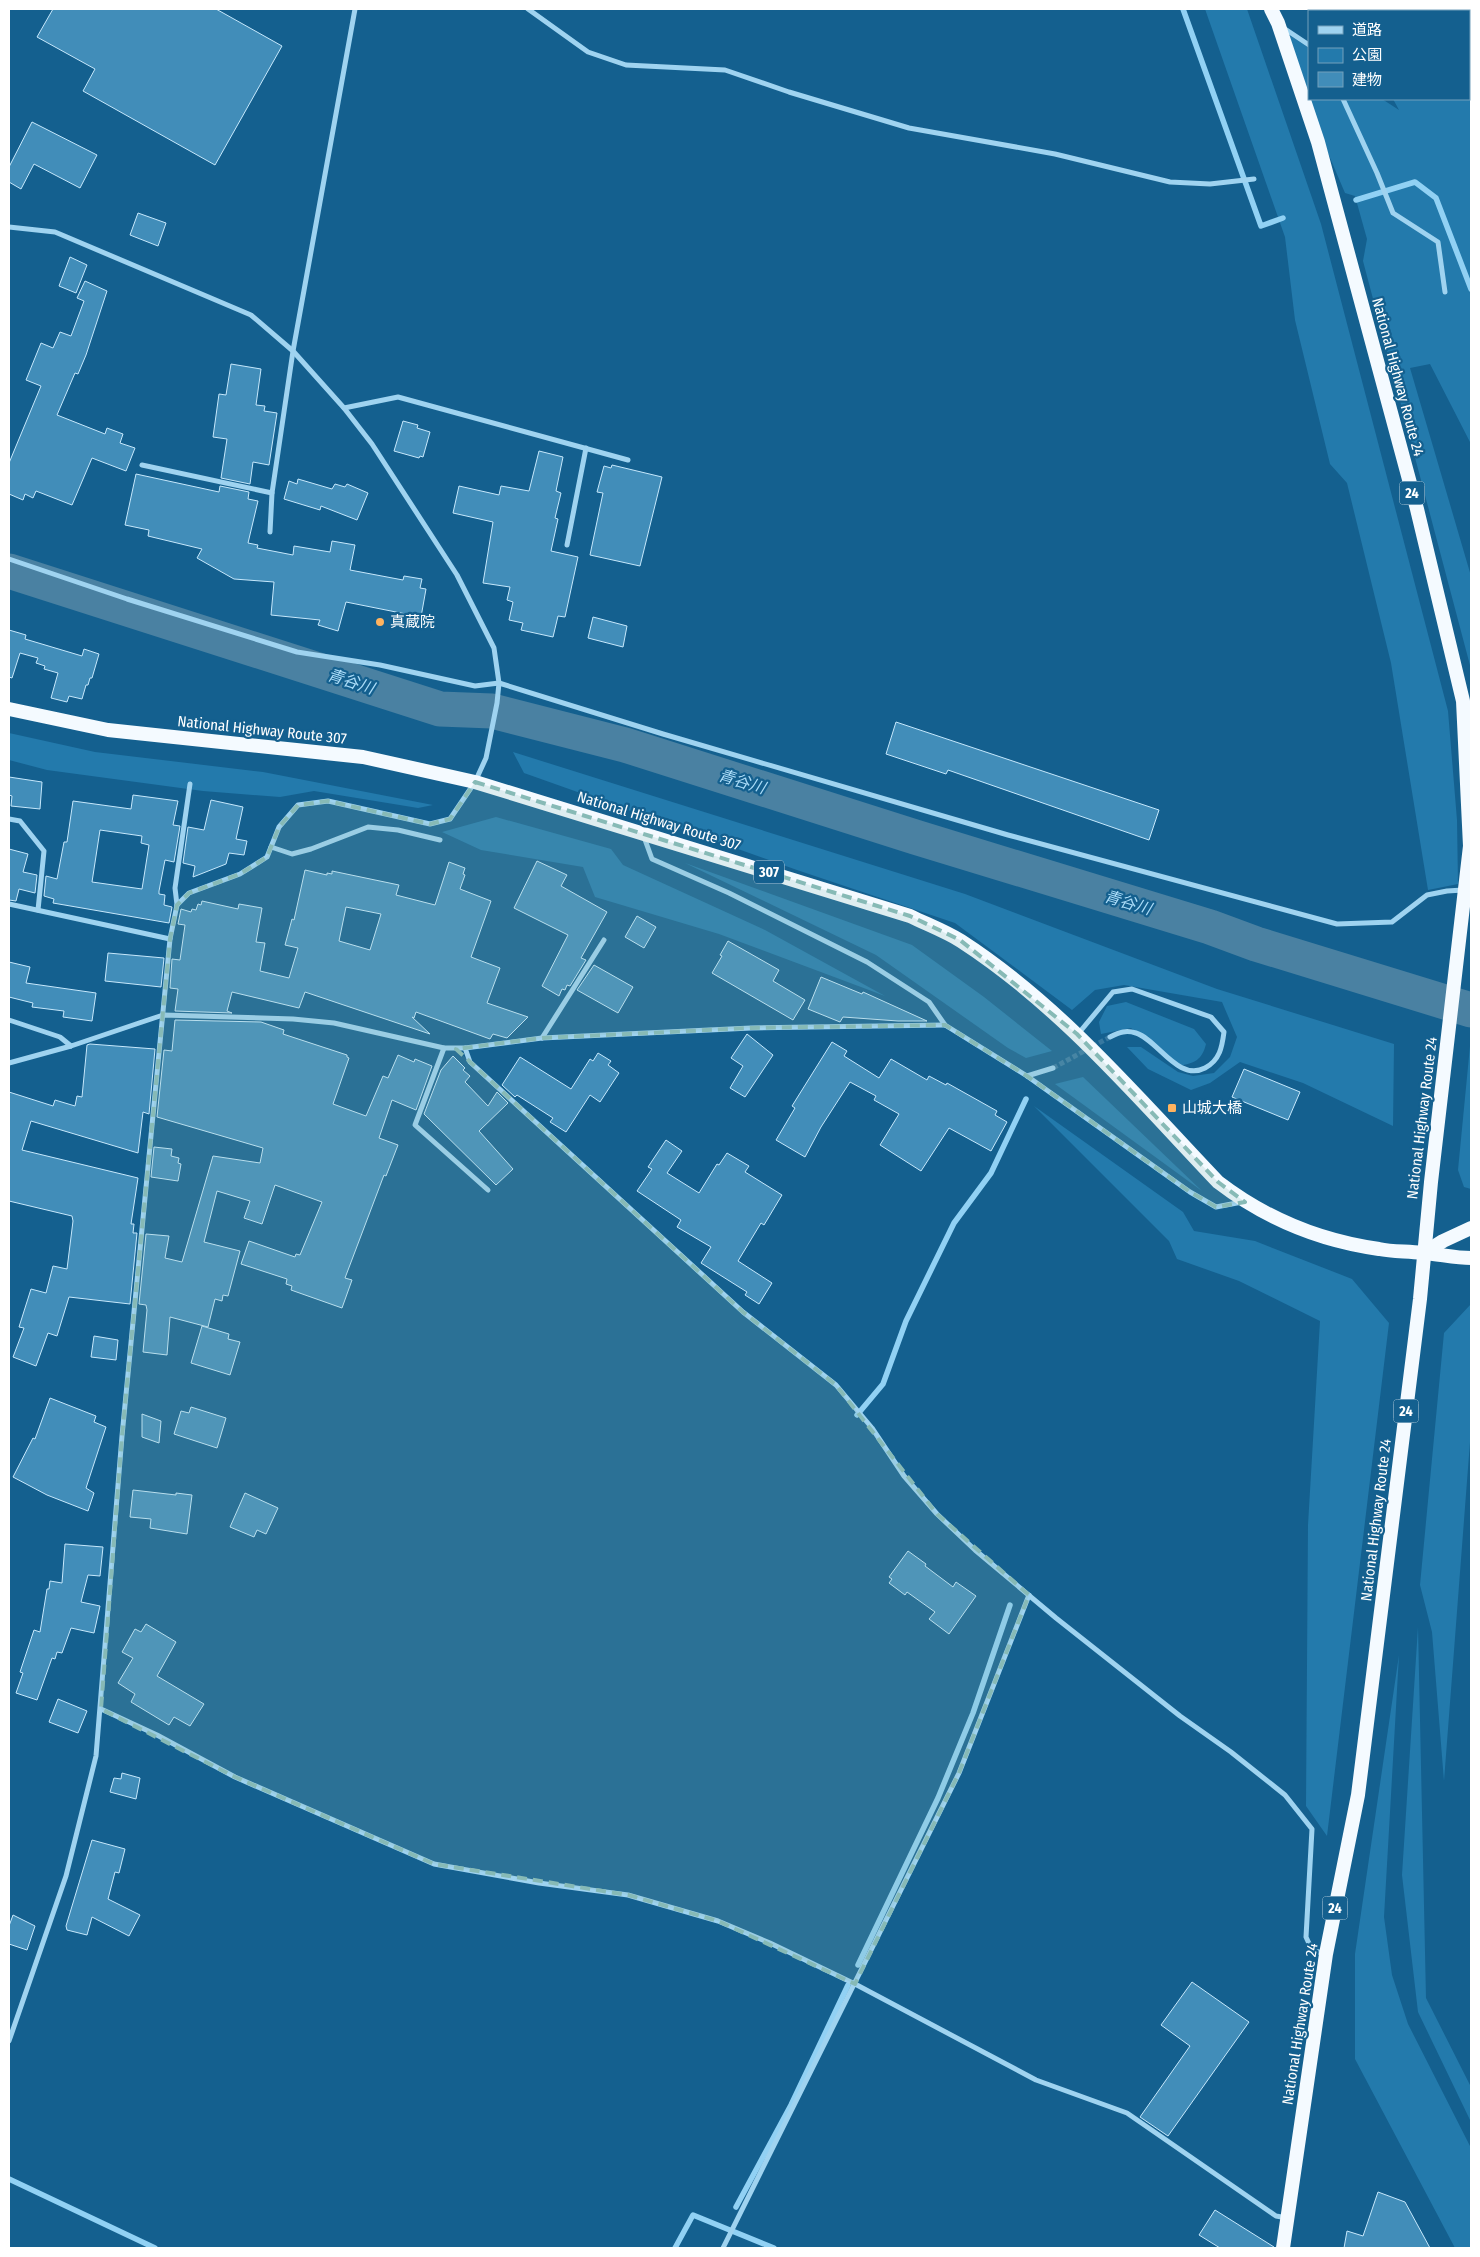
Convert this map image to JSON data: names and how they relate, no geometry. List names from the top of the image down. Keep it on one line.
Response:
{"streets":{"highway":["National Highway Route 24","24","National Highway Route 307","307"]},"crossings":[["National Highway Route 24","National Highway Route 307"]],"water":["青谷川"],"places":{"other":["真蔵院"],"transit":["山城大橋"]},"legend":["道路","公園","建物"]}
